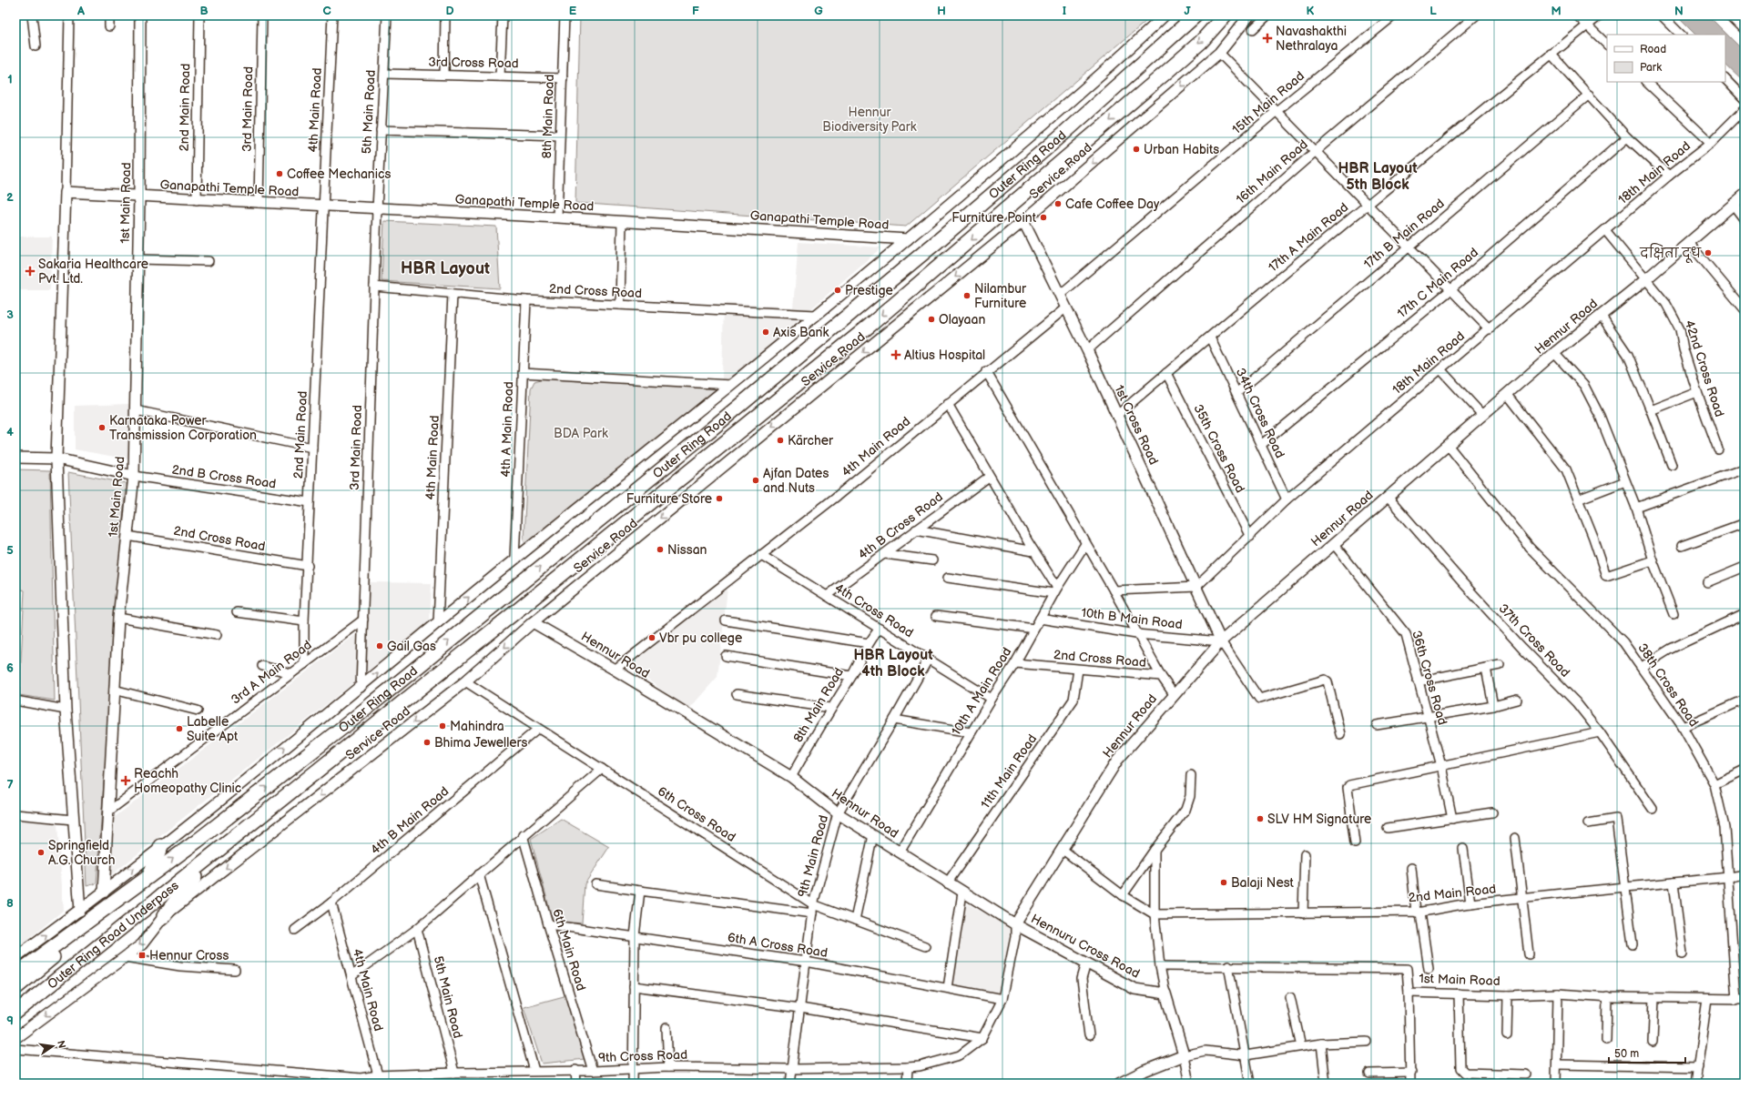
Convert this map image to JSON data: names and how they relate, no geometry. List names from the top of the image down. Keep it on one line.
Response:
{"streets":{"highway":["Outer Ring Road","Outer Ring Road Underpass"],"street":["3rd Cross Road","15th Main Road","2nd Main Road","3rd Main Road","4th Main Road","5th Main Road","8th Main Road","Service Road","16th Main Road","18th Main Road","Ganapathi Temple Road","1st Main Road","17th B Main Road","17th A Main Road","17th C Main Road","2nd Cross Road","Hennur Road","42nd Cross Road","34th Cross Road","1st Cross Road","4th A Main Road","35th Cross Road","2nd B Cross Road","4th B Cross Road","4th Cross Road","10th B Main Road","37th Cross Road","3rd A Main Road","36th Cross Road","38th Cross Road","10th A Main Road","11th Main Road","6th Cross Road","4th B Main Road","9th Main Road","6th A Cross Road","Hennuru Cross Road","6th Main Road","9th Cross Road"]},"crossings":[["3rd Cross Road","5th Main Road"],["3rd Cross Road","8th Main Road"],["15th Main Road","1st Cross Road"],["2nd Main Road","4th Main Road"],["2nd Main Road","Ganapathi Temple Road"],["2nd Main Road","2nd Cross Road"],["2nd Main Road","2nd B Cross Road"],["2nd Main Road","3rd A Main Road"],["2nd Main Road","38th Cross Road"],["3rd Main Road","5th Main Road"],["3rd Main Road","Ganapathi Temple Road"],["3rd Main Road","2nd Cross Road"],["3rd Main Road","3rd A Main Road"],["4th Main Road","Ganapathi Temple Road"],["4th Main Road","2nd Cross Road"],["4th Main Road","Hennur Road"],["4th Main Road","1st Cross Road"],["4th Main Road","4th Cross Road"],["4th Main Road","4th B Main Road"],["4th Main Road","9th Cross Road"],["5th Main Road","Ganapathi Temple Road"],["5th Main Road","9th Cross Road"],["8th Main Road","Ganapathi Temple Road"],["8th Main Road","Hennur Road"],["8th Main Road","4th Cross Road"],["Outer Ring Road","Outer Ring Road Underpass"],["Service Road","Hennur Road"],["Service Road","1st Cross Road"],["Service Road","6th Cross Road"],["16th Main Road","1st Cross Road"],["18th Main Road","42nd Cross Road"],["18th Main Road","34th Cross Road"],["18th Main Road","1st Cross Road"],["18th Main Road","35th Cross Road"],["Ganapathi Temple Road","1st Main Road"],["1st Main Road","2nd Cross Road"],["1st Main Road","2nd B Cross Road"],["1st Main Road","3rd A Main Road"],["1st Main Road","38th Cross Road"],["17th B Main Road","34th Cross Road"],["17th A Main Road","34th Cross Road"],["17th A Main Road","1st Cross Road"],["17th A Main Road","35th Cross Road"],["17th C Main Road","34th Cross Road"],["2nd Cross Road","Hennur Road"],["2nd Cross Road","4th A Main Road"],["2nd Cross Road","10th A Main Road"],["2nd Cross Road","11th Main Road"],["Hennur Road","42nd Cross Road"],["Hennur Road","1st Cross Road"],["Hennur Road","10th B Main Road"],["Hennur Road","37th Cross Road"],["Hennur Road","36th Cross Road"],["Hennur Road","38th Cross Road"],["Hennur Road","10th A Main Road"],["Hennur Road","11th Main Road"],["Hennur Road","9th Main Road"],["Hennur Road","Hennuru Cross Road"],["1st Cross Road","10th B Main Road"],["4th B Cross Road","4th Cross Road"],["4th Cross Road","10th A Main Road"],["4th Cross Road","9th Main Road"],["10th B Main Road","10th A Main Road"],["6th Cross Road","4th B Main Road"],["6th Cross Road","9th Main Road"],["9th Main Road","6th A Cross Road"],["9th Main Road","9th Cross Road"],["6th A Cross Road","6th Main Road"],["6th Main Road","9th Cross Road"]],"districts":["HBR Layout 5th Block","HBR Layout","HBR Layout 4th Block"],"parks":["Hennur Biodiversity Park","BDA Park"],"places":{"health":["Navashakthi Nethralaya","Sakaria Healthcare Pvt. Ltd.","Altius Hospital","Reachh Homeopathy Clinic"],"other":["Urban Habits","Coffee Mechanics","Cafe Coffee Day","Furniture Point","दक्षिता दूध","Prestige","Nilambur Furniture","Olayaan","Axis Bank","Karnataka Power Transmission Corporation","Kärcher","Ajfan Dates and Nuts","Furniture Store","Nissan","Vbr pu college","Gail Gas","Mahindra","Labelle Suite Apt","Bhima Jewellers","SLV HM Signature","Springfield A.G. Church","Balaji Nest"],"transit":["Hennur Cross"]},"legend":["Road","Park"],"scale_bar":"50 m","north":"right","grid":{"columns":["A","B","C","D","E","F","G","H","I","J","K","L","M","N"],"rows":["1","2","3","4","5","6","7","8","9"]}}
